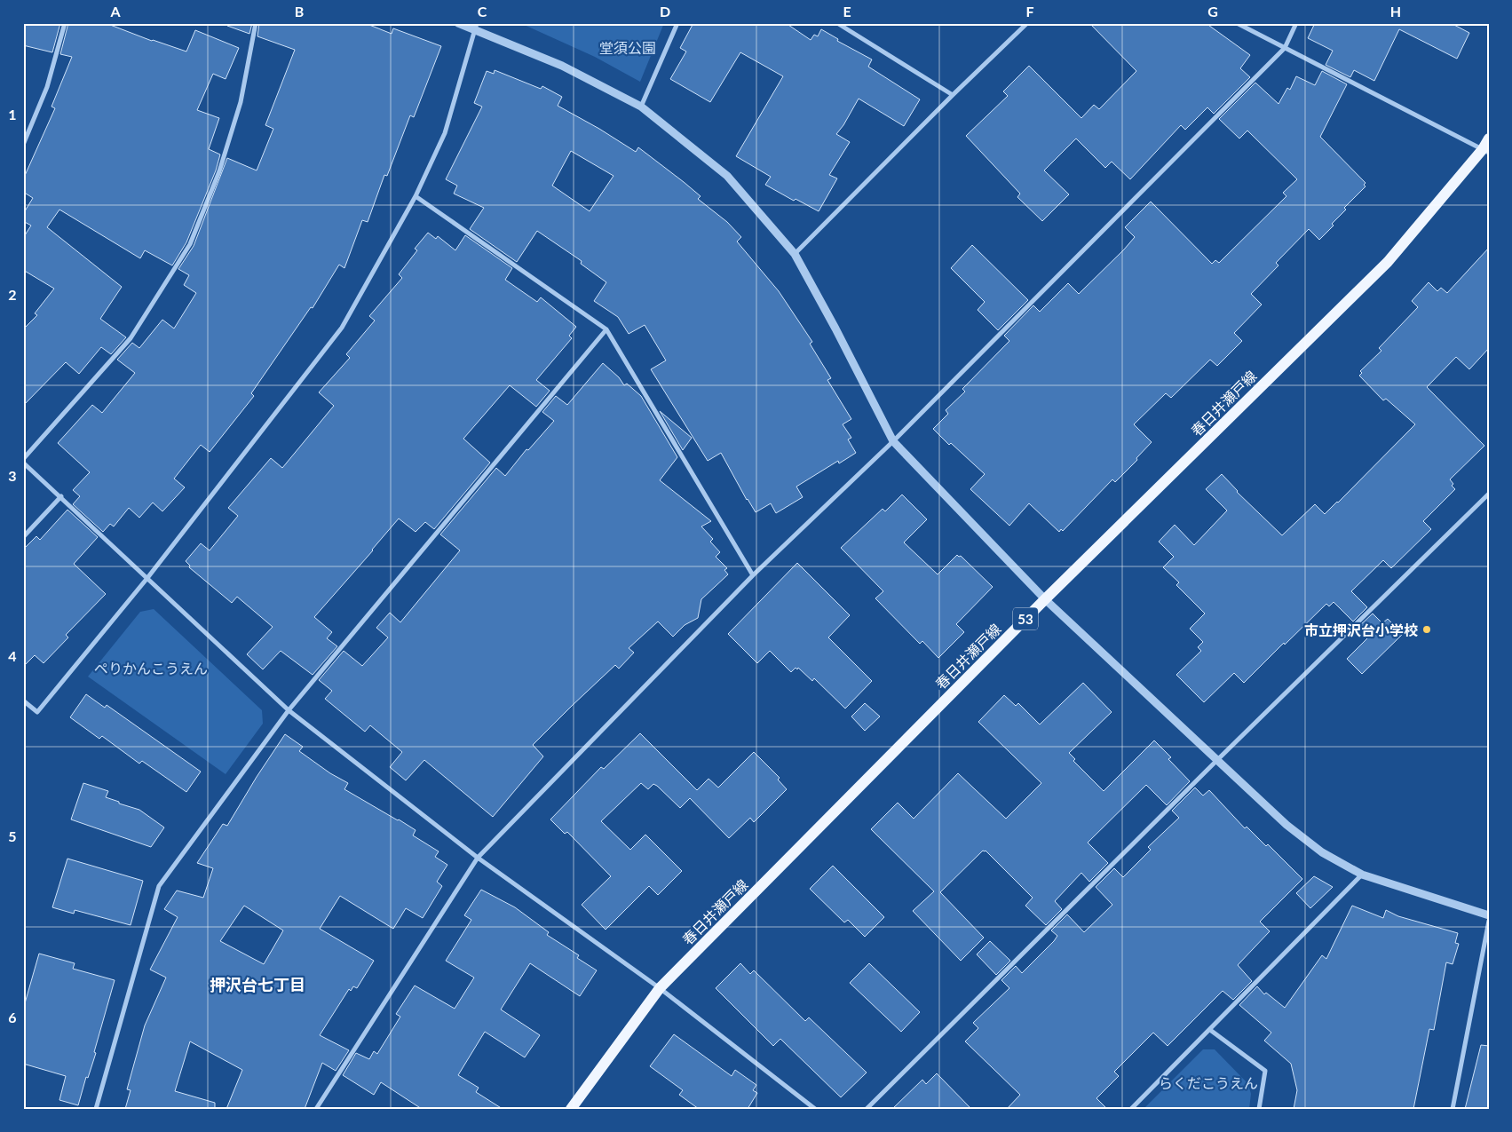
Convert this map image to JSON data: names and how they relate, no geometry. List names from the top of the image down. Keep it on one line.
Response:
{"streets":{"main road":["春日井瀬戸線","53"]},"districts":["押沢台七丁目"],"parks":["堂須公園","ペりかんこうえん","らくだこうえん"],"places":["市立押沢台小学校"],"grid":{"columns":["A","B","C","D","E","F","G","H"],"rows":["1","2","3","4","5","6"]}}
